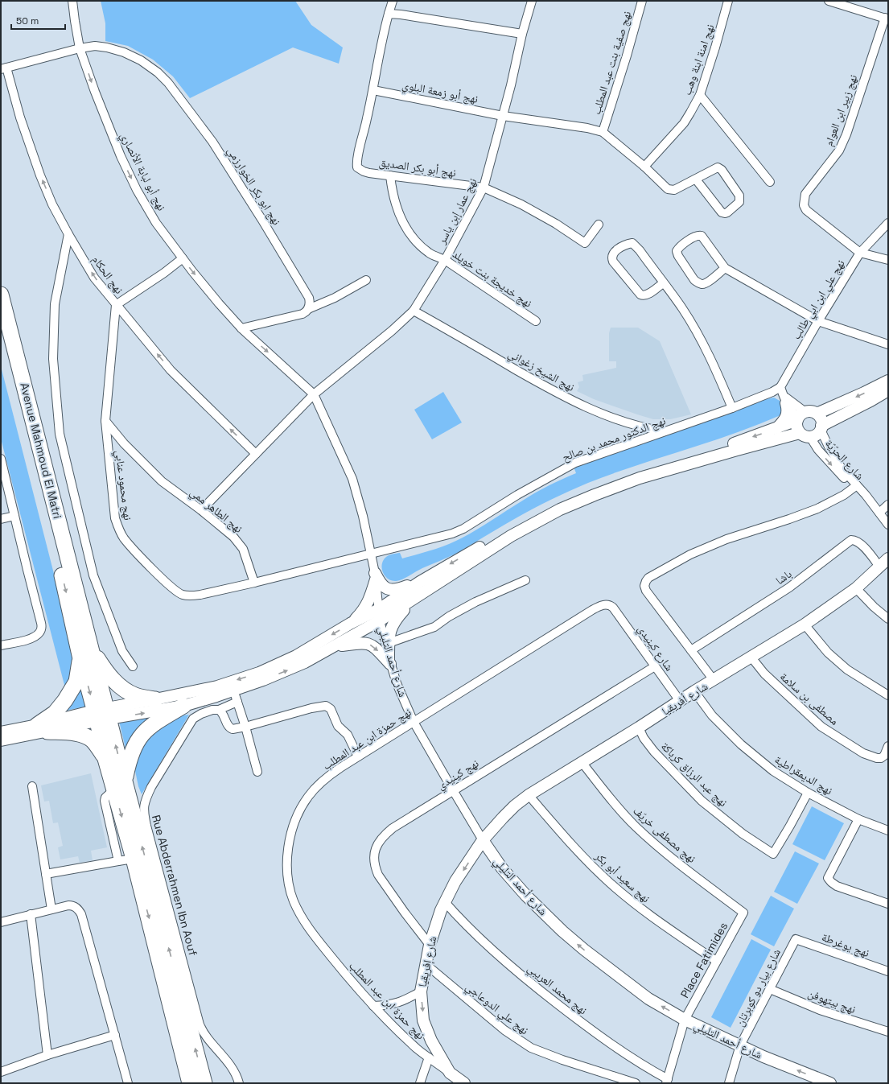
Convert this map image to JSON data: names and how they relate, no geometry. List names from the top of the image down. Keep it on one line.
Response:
{"streets":{"highway":["Avenue Mahmoud El Matri"],"main road":["شارع أحمد التليلي","شارع أفريقيا","شارع إفريقيا"],"street":["نهج امنة ابنة وهب","نهج صفية بنت عبد المطلب","نهج أبو زمعة البلوي","نهج زبير ابن العوام","نهج أبو بكر الصديق","نهج أبو لبابة الأنصاري","نهج ابو بكر الخوارزمي","نهج عمار إبن ياسر","نهج الحكام","نهج خديجة بنت خويلد","نهج علي ابن ابي طالب","نهج الشيخ زغواني","نهج الدكتور محمد بن صالح","شارع الحرّيّة","نهج محمود عنابي","نهج الطاهر ممي","باشا","شارع كينيدي","مصطفى بن سلامة","نهج حمزة ابن عبد المطلب","نهج كينيدي","نهج عبد الرزاق كرباكة","نهج الديمقراطية","نهج مصطفى خريّف","نهج سعيد أبو بكر","Rue Abderrahmen Ibn Aouf","نهج يوغرطة","Place Fatimides","شارع بيار دو كوبرتان","نهج محمد العريبي","نهج بيتهوفن","نهج علي الدوعاجي"]},"crossings":[["نهج أبو زمعة البلوي","نهج أبو بكر الصديق"],["نهج أبو زمعة البلوي","نهج عمار إبن ياسر"],["نهج زبير ابن العوام","نهج علي ابن ابي طالب"],["نهج أبو بكر الصديق","نهج عمار إبن ياسر"],["نهج أبو بكر الصديق","نهج خديجة بنت خويلد"],["نهج أبو لبابة الأنصاري","نهج ابو بكر الخوارزمي"],["نهج أبو لبابة الأنصاري","نهج عمار إبن ياسر"],["نهج أبو لبابة الأنصاري","شارع أحمد التليلي"],["نهج ابو بكر الخوارزمي","نهج الحكام"],["نهج عمار إبن ياسر","نهج الحكام"],["نهج عمار إبن ياسر","نهج خديجة بنت خويلد"],["نهج عمار إبن ياسر","نهج الشيخ زغواني"],["نهج عمار إبن ياسر","نهج الطاهر ممي"],["نهج عمار إبن ياسر","شارع أحمد التليلي"],["نهج الحكام","نهج محمود عنابي"],["نهج علي ابن ابي طالب","نهج الدكتور محمد بن صالح"],["نهج الشيخ زغواني","نهج الدكتور محمد بن صالح"],["نهج الدكتور محمد بن صالح","شارع أحمد التليلي"],["نهج محمود عنابي","نهج الطاهر ممي"],["باشا","شارع أفريقيا"],["شارع كينيدي","شارع أفريقيا"],["شارع كينيدي","نهج حمزة ابن عبد المطلب"],["شارع كينيدي","نهج كينيدي"],["شارع أحمد التليلي","شارع أفريقيا"],["شارع أحمد التليلي","نهج حمزة ابن عبد المطلب"],["شارع أحمد التليلي","نهج كينيدي"],["شارع أحمد التليلي","Place Fatimides"],["شارع أحمد التليلي","شارع إفريقيا"],["شارع أحمد التليلي","شارع بيار دو كوبرتان"],["شارع أفريقيا","مصطفى بن سلامة"],["شارع أفريقيا","نهج عبد الرزاق كرباكة"],["شارع أفريقيا","نهج الديمقراطية"],["شارع أفريقيا","نهج مصطفى خريّف"],["شارع أفريقيا","نهج سعيد أبو بكر"],["شارع أفريقيا","شارع إفريقيا"],["نهج حمزة ابن عبد المطلب","شارع إفريقيا"],["نهج كينيدي","شارع إفريقيا"],["نهج عبد الرزاق كرباكة","نهج الديمقراطية"],["نهج مصطفى خريّف","Place Fatimides"],["نهج سعيد أبو بكر","Place Fatimides"],["نهج يوغرطة","شارع بيار دو كوبرتان"],["شارع إفريقيا","نهج محمد العريبي"],["شارع إفريقيا","نهج علي الدوعاجي"],["شارع بيار دو كوبرتان","نهج بيتهوفن"]],"one_way":["نهج أبو لبابة الأنصاري","نهج الحكام","شارع أحمد التليلي","شارع إفريقيا"],"scale_bar":"50 m"}
